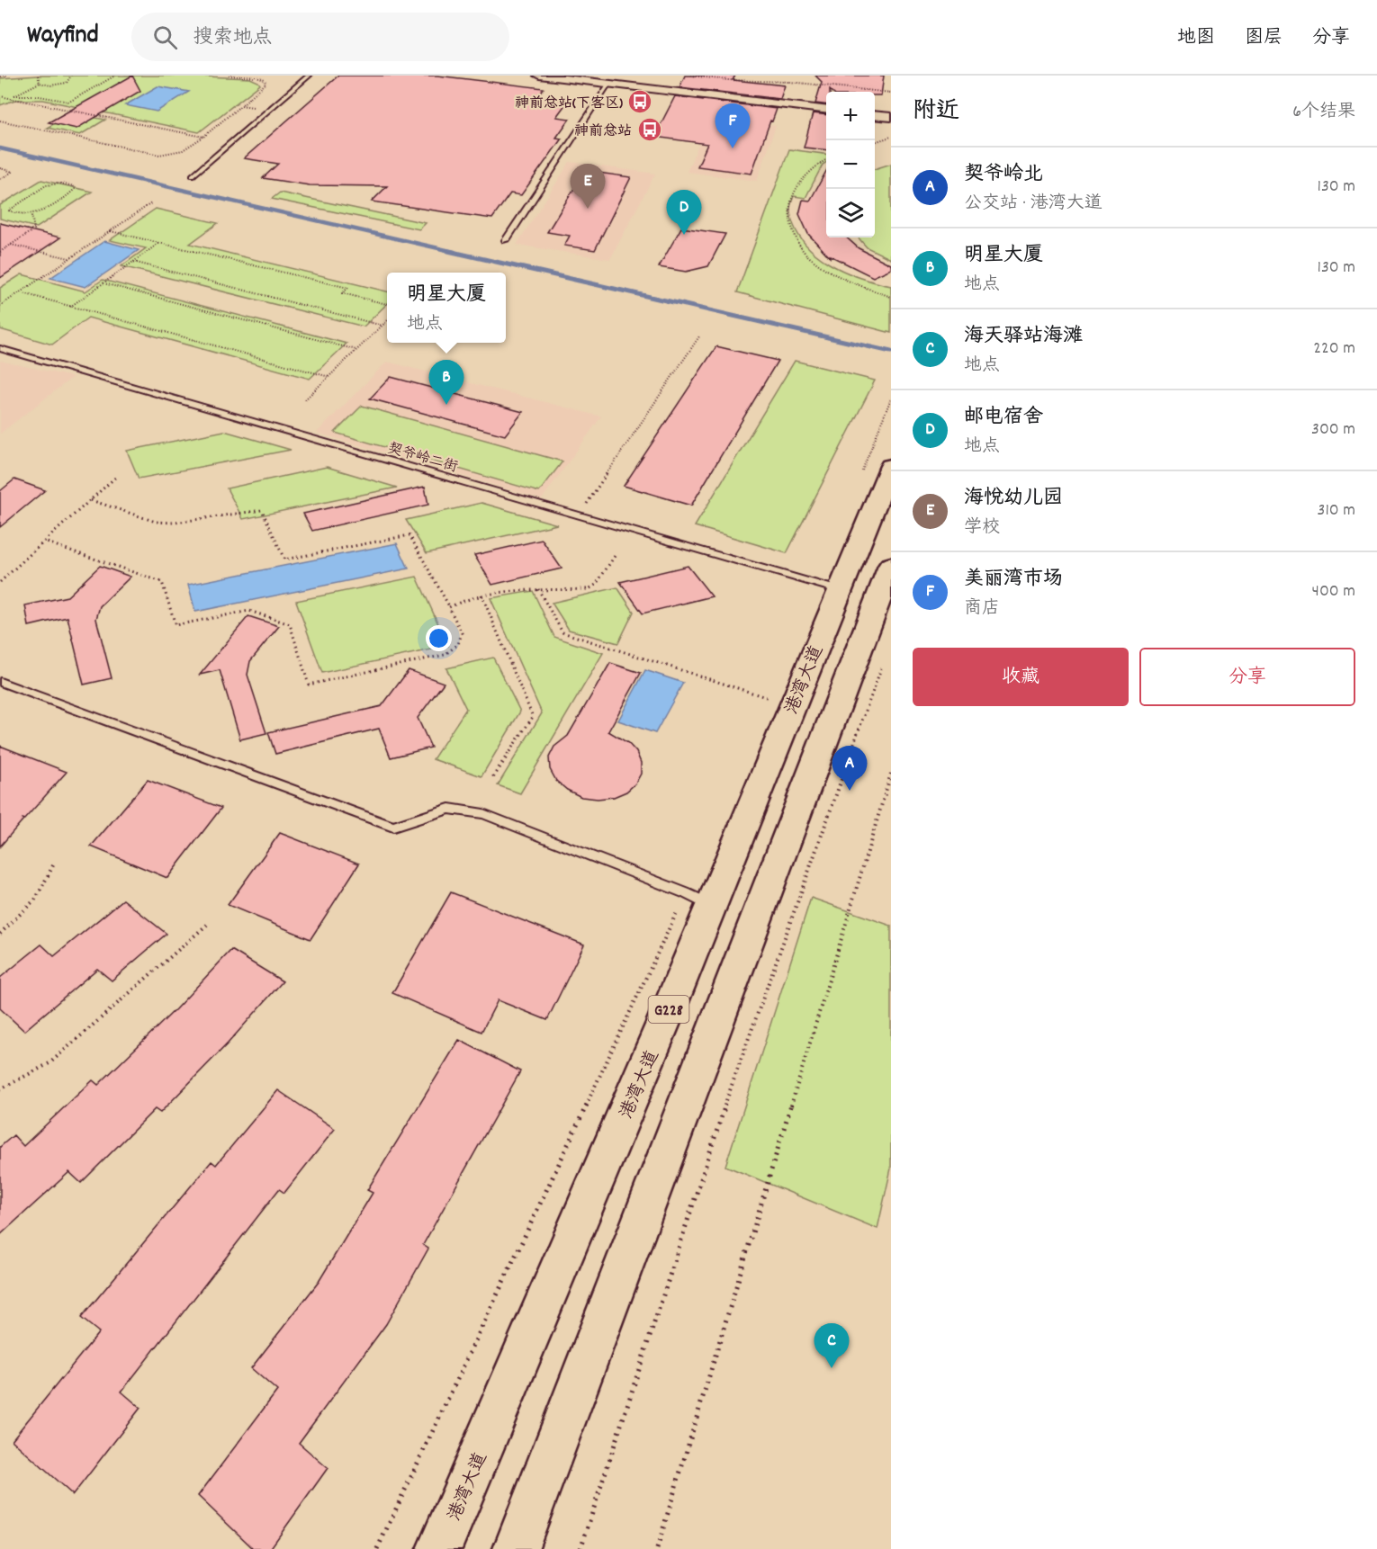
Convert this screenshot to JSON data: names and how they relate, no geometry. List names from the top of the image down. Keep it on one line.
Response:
{"streets":{"highway":["港湾大道","G228"],"lane":["契爷岭二街"]},"crossings":[["契爷岭二街","港湾大道"]],"places":{"bus stop":["神前总站(下客区)","神前总站"]},"page":{"header":"Wayfind","search":"搜索地点","nav":["地图","图层","分享"],"heading":["附近","6个结果"],"map_buttons":["+","−"],"pins":["F","E","D","B","A","C"],"list":[{"mark":"A","name":"契爷岭北","note":"公交站 · 港湾大道","value":"130 m"},{"mark":"B","name":"明星大厦","note":"地点","value":"130 m"},{"mark":"C","name":"海天驿站海滩","note":"地点","value":"220 m"},{"mark":"D","name":"邮电宿舍","note":"地点","value":"300 m"},{"mark":"E","name":"海悦幼儿园","note":"学校","value":"310 m"},{"mark":"F","name":"美丽湾市场","note":"商店","value":"400 m"}],"popup":["明星大厦","地点"],"buttons":["收藏","分享"]}}
